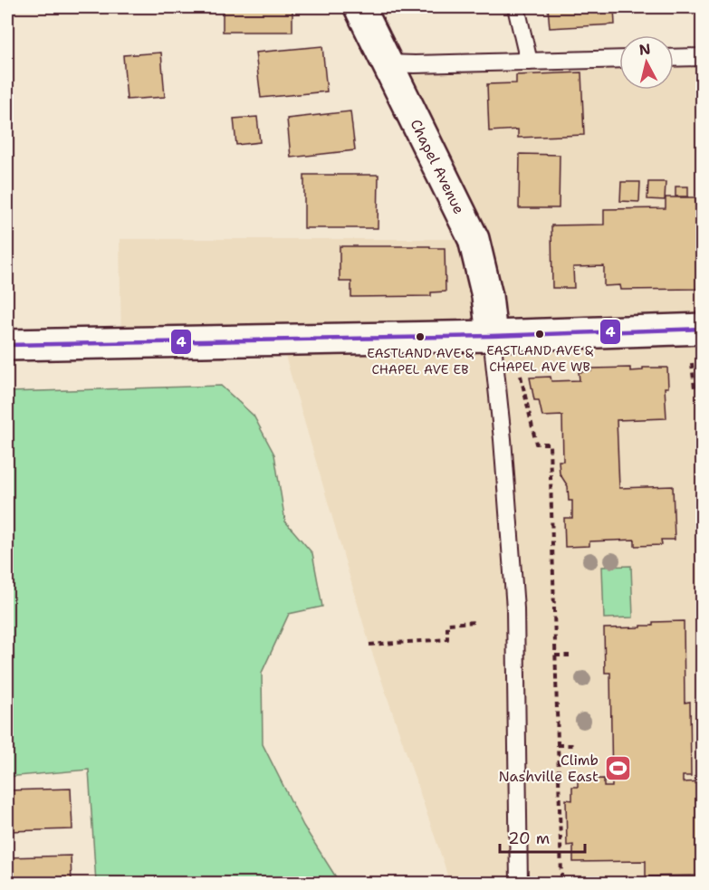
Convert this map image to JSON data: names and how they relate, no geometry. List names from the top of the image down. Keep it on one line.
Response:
{"streets":{"street":["Chapel Avenue"]},"places":{"other":["EASTLAND AVE & CHAPEL AVE WB","EASTLAND AVE & CHAPEL AVE EB"],"sports":["Climb Nashville East"]},"lines":["transit line 4"],"scale_bar":"20 m","north":"top"}
